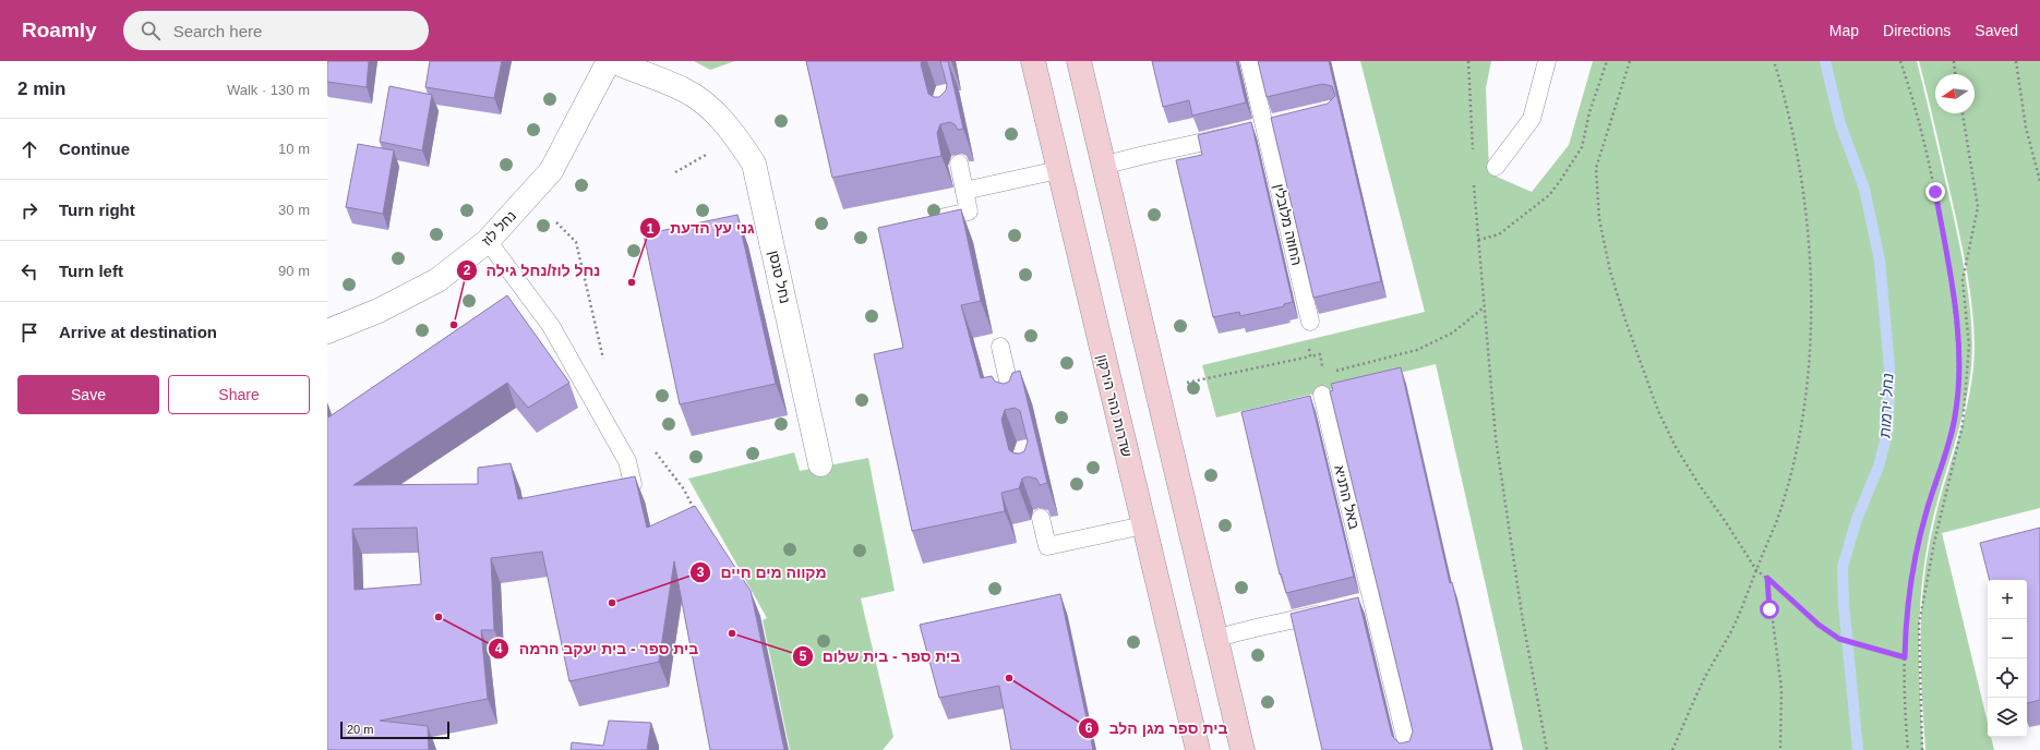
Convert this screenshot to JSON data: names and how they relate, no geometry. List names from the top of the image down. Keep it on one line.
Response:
{"streets":{"main road":["שדרות נהר הירקון"],"street":["נחל לוז","נחל סנסן"],"lane":["החוזה מלובלין","באל התניא"]},"water":["נחל ירמות"],"places":["גני עץ הדעת","נחל לוז/נחל גילה","מקווה מים חיים","בית ספר - בית יעקב הרמה","בית ספר - בית שלום","בית ספר מגן הלב"],"scale_bar":"20 m","north":"left","page":{"header":"Roamly","search":"Search here","nav":["Map","Directions","Saved"],"heading":["2 min","Walk · 130 m"],"list":[["Continue","10 m"],["Turn right","30 m"],["Turn left","90 m"],"Arrive at destination"],"buttons":["Save","Share"],"map_buttons":["+","−"],"scale":"20 m"}}
